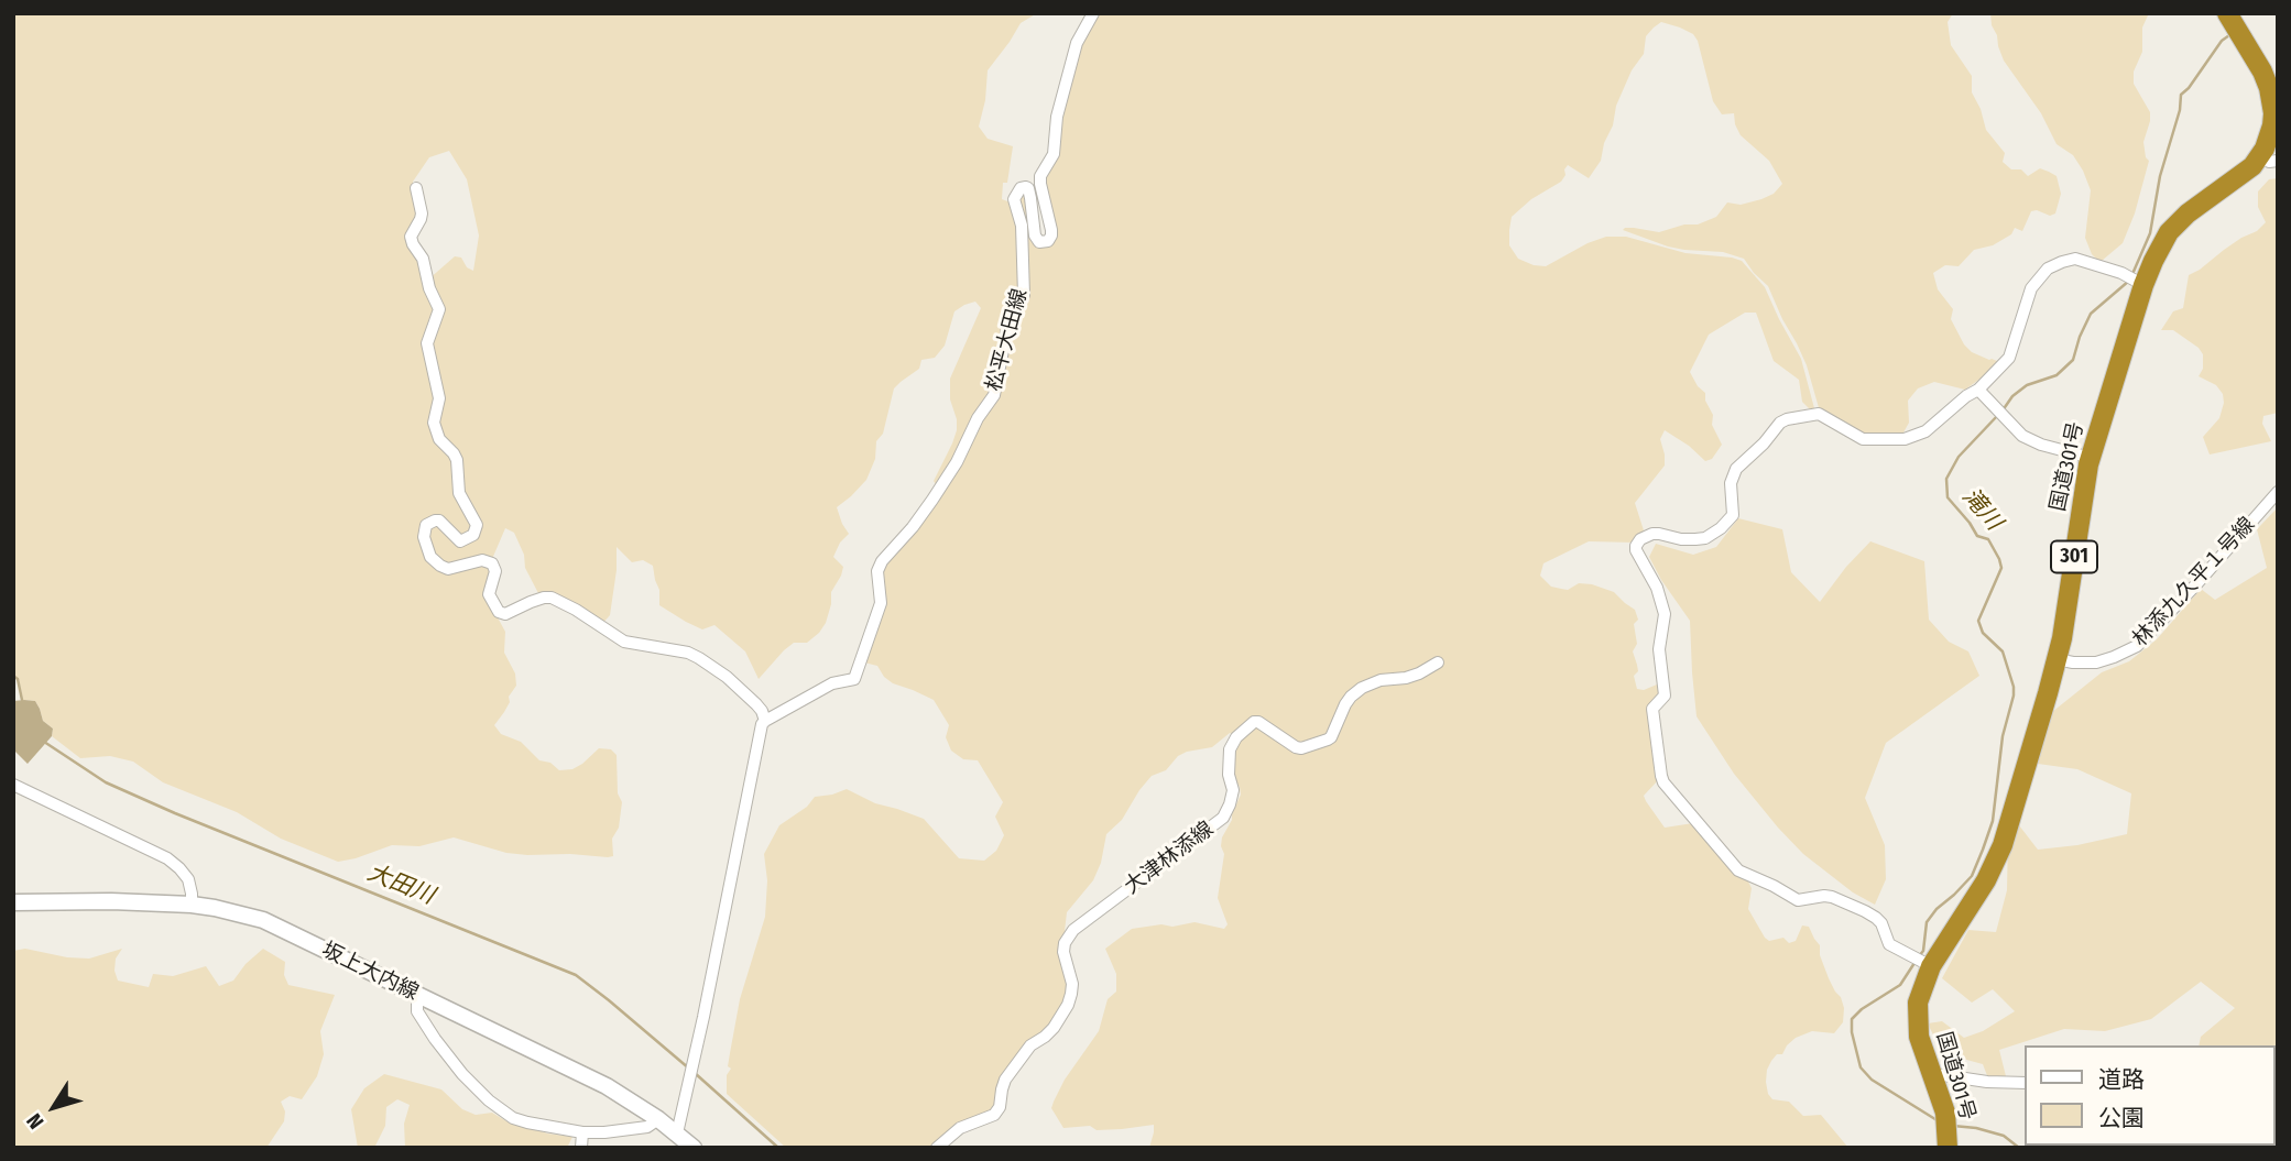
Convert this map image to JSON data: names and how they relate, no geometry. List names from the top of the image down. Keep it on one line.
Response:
{"streets":{"highway":["国道301号","301"],"main road":["坂上大内線"],"street":["松平大田線","林添九久平１号線","大津林添線"]},"crossings":[["国道301号","林添九久平１号線"]],"water":["滝川","大田川"],"legend":["道路","公園"],"north":"bottom left"}
